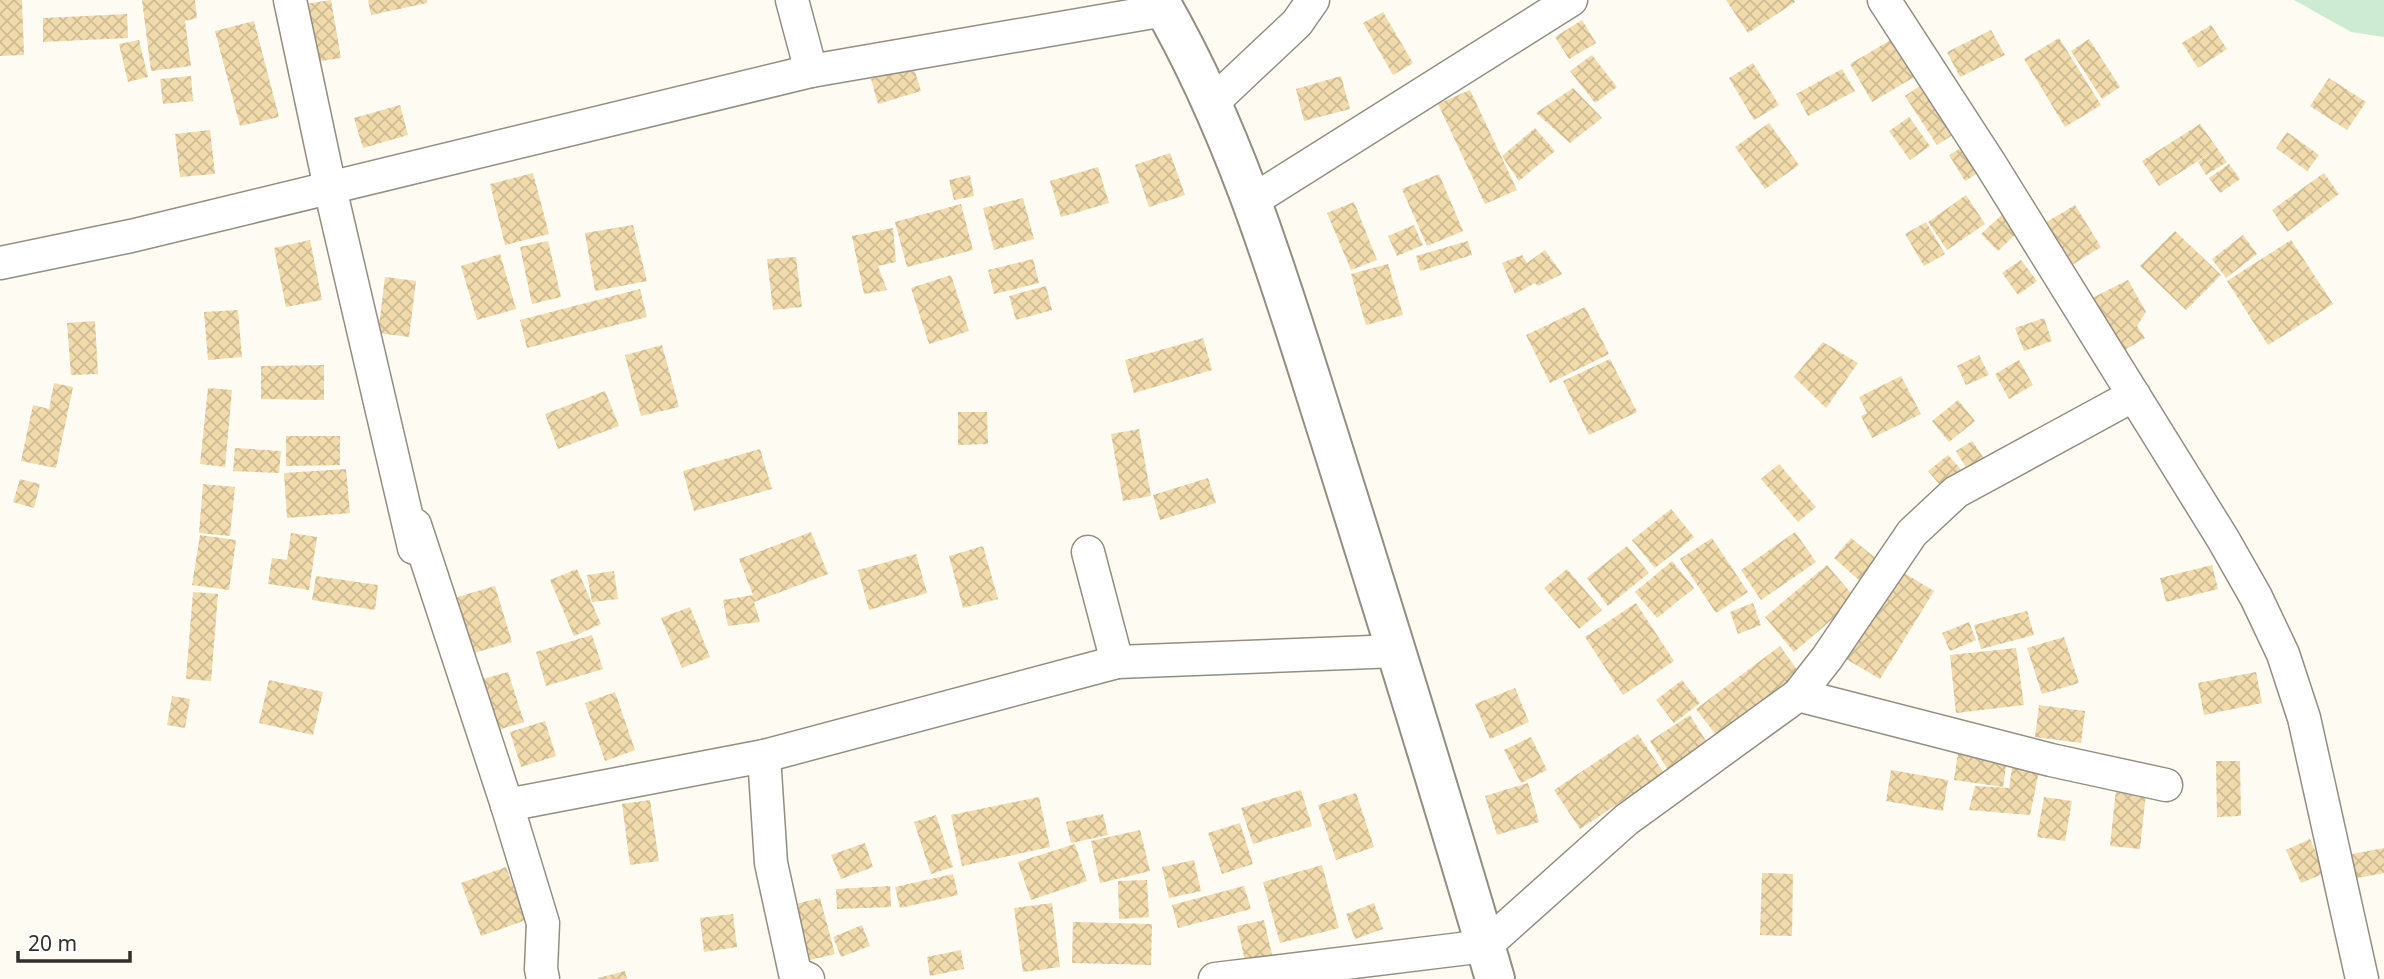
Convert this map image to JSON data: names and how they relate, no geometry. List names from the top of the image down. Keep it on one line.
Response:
{"scale_bar":"20 m"}
